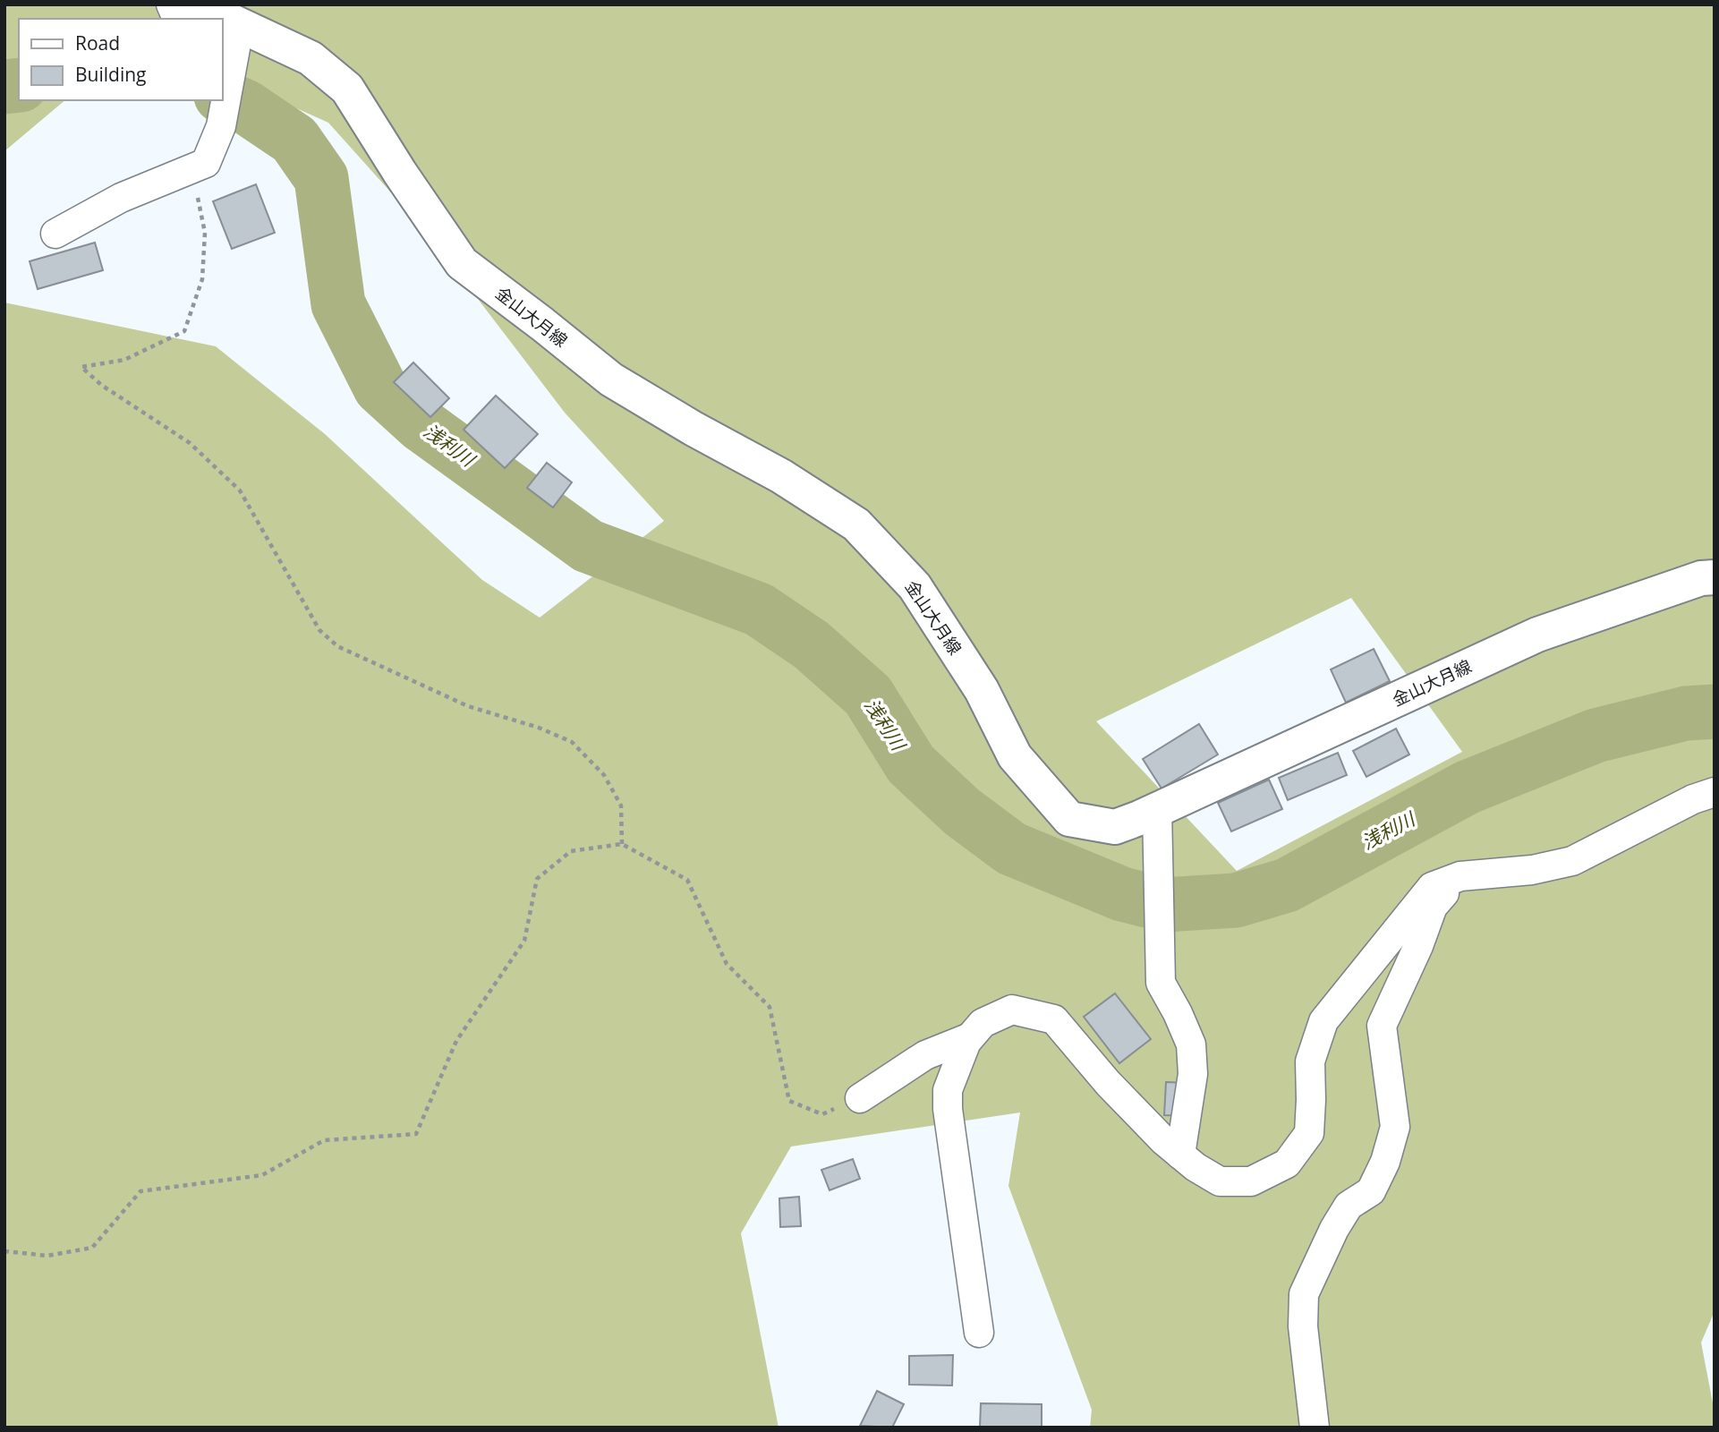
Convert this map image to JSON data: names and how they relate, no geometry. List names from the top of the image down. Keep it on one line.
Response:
{"streets":{"main road":["金山大月線"]},"water":["浅利川"],"legend":["Road","Building"]}
